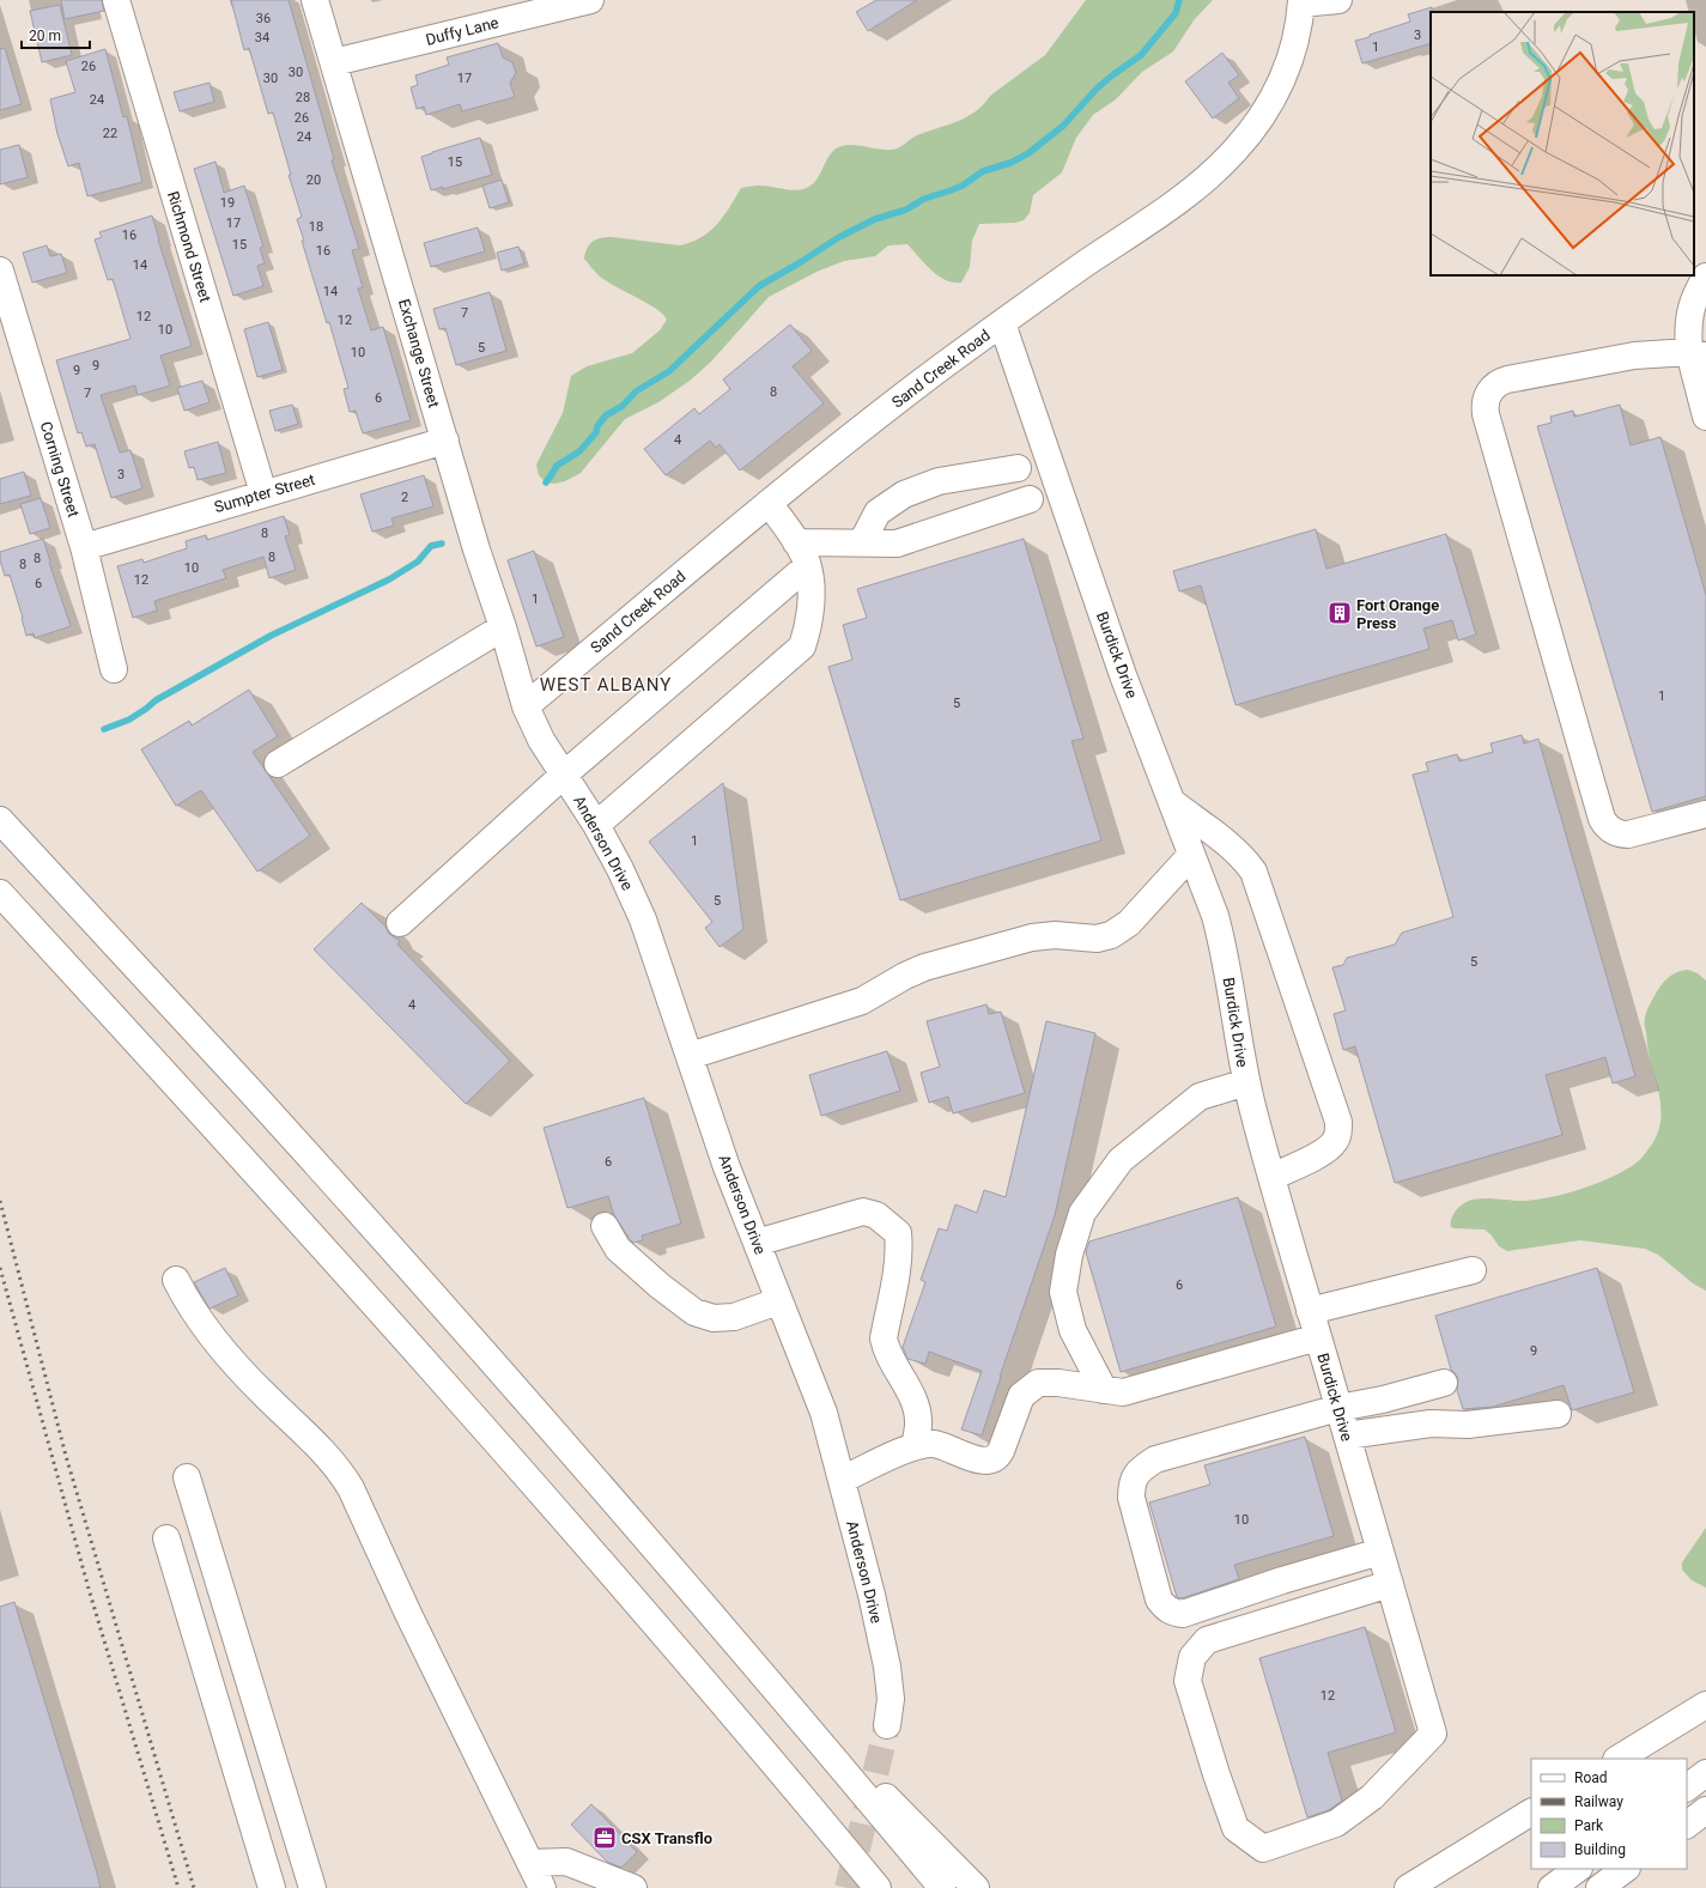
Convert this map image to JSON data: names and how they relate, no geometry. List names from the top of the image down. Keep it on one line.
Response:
{"streets":{"main road":["Duffy Lane","Richmond Street","Exchange Street","Sand Creek Road","Corning Street","Sumpter Street","Burdick Drive","Anderson Drive"]},"crossings":[["Duffy Lane","Exchange Street"],["Richmond Street","Sumpter Street"],["Exchange Street","Sand Creek Road"],["Exchange Street","Sumpter Street"],["Exchange Street","Anderson Drive"],["Sand Creek Road","Burdick Drive"],["Sand Creek Road","Anderson Drive"],["Corning Street","Sumpter Street"]],"districts":["WEST ALBANY"],"places":{"building":["Fort Orange Press"],"office":["CSX Transflo"]},"house_numbers":["36","3","34","1","26","30","30","17","28","24","26","22","24","15","20","19","17","18","16","15","16","14","14","7","12","12","10","5","10","9","9","8","7","6","4","3","2","8","8","8","8","10","12","6","1","1","5","1","5","5","4","6","6","9","10","12"],"legend":["Road","Railway","Park","Building"],"scale_bar":"20 m"}
